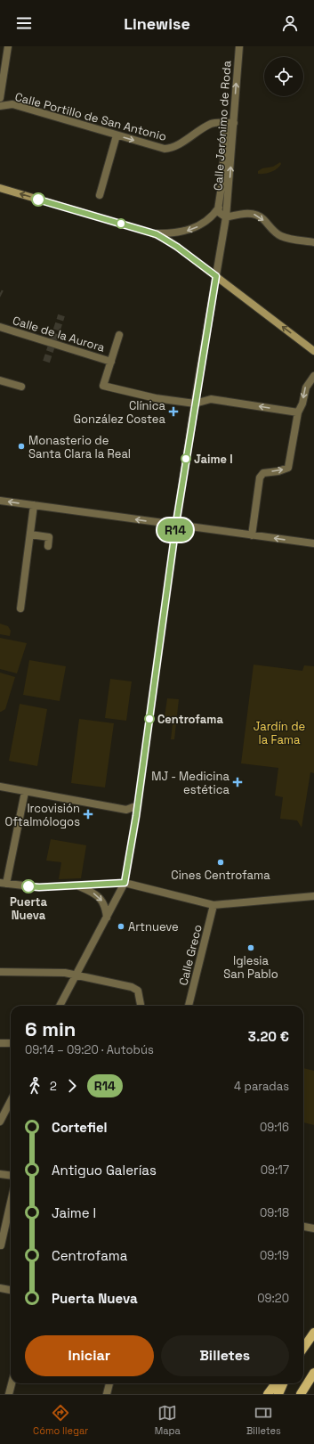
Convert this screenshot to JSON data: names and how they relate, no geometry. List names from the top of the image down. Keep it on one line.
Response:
{"streets":{"street":["Calle Portillo de San Antonio","Calle Jerónimo de Roda","Calle de la Aurora","Calle Greco"]},"crossings":[["Calle Portillo de San Antonio","Calle Jerónimo de Roda"]],"one_way":["Calle Portillo de San Antonio"],"parks":["Jardín de la Fama"],"places":{"health":["Clínica González Costea","MJ - Medicina estética","Ircovisión Oftalmólogos"],"other":["Monasterio de Santa Clara la Real","Jaime I","Centrofama","Cines Centrofama","Puerta Nueva","Artnueve","Iglesia San Pablo"]},"lines":["bus line R14"],"page":{"header":"Linewise","on_map":"R14","heading":["6 min","09:14 – 09:20 · Autobús","3.20 €"],"legs":["2","R14","4 paradas"],"list":[{"name":"Cortefiel","value":"09:16"},{"name":"Antiguo Galerías","value":"09:17"},{"name":"Jaime I","value":"09:18"},{"name":"Centrofama","value":"09:19"},{"name":"Puerta Nueva","value":"09:20"}],"buttons":["Iniciar","Billetes"],"tabs":["Cómo llegar","Mapa","Billetes"]}}
